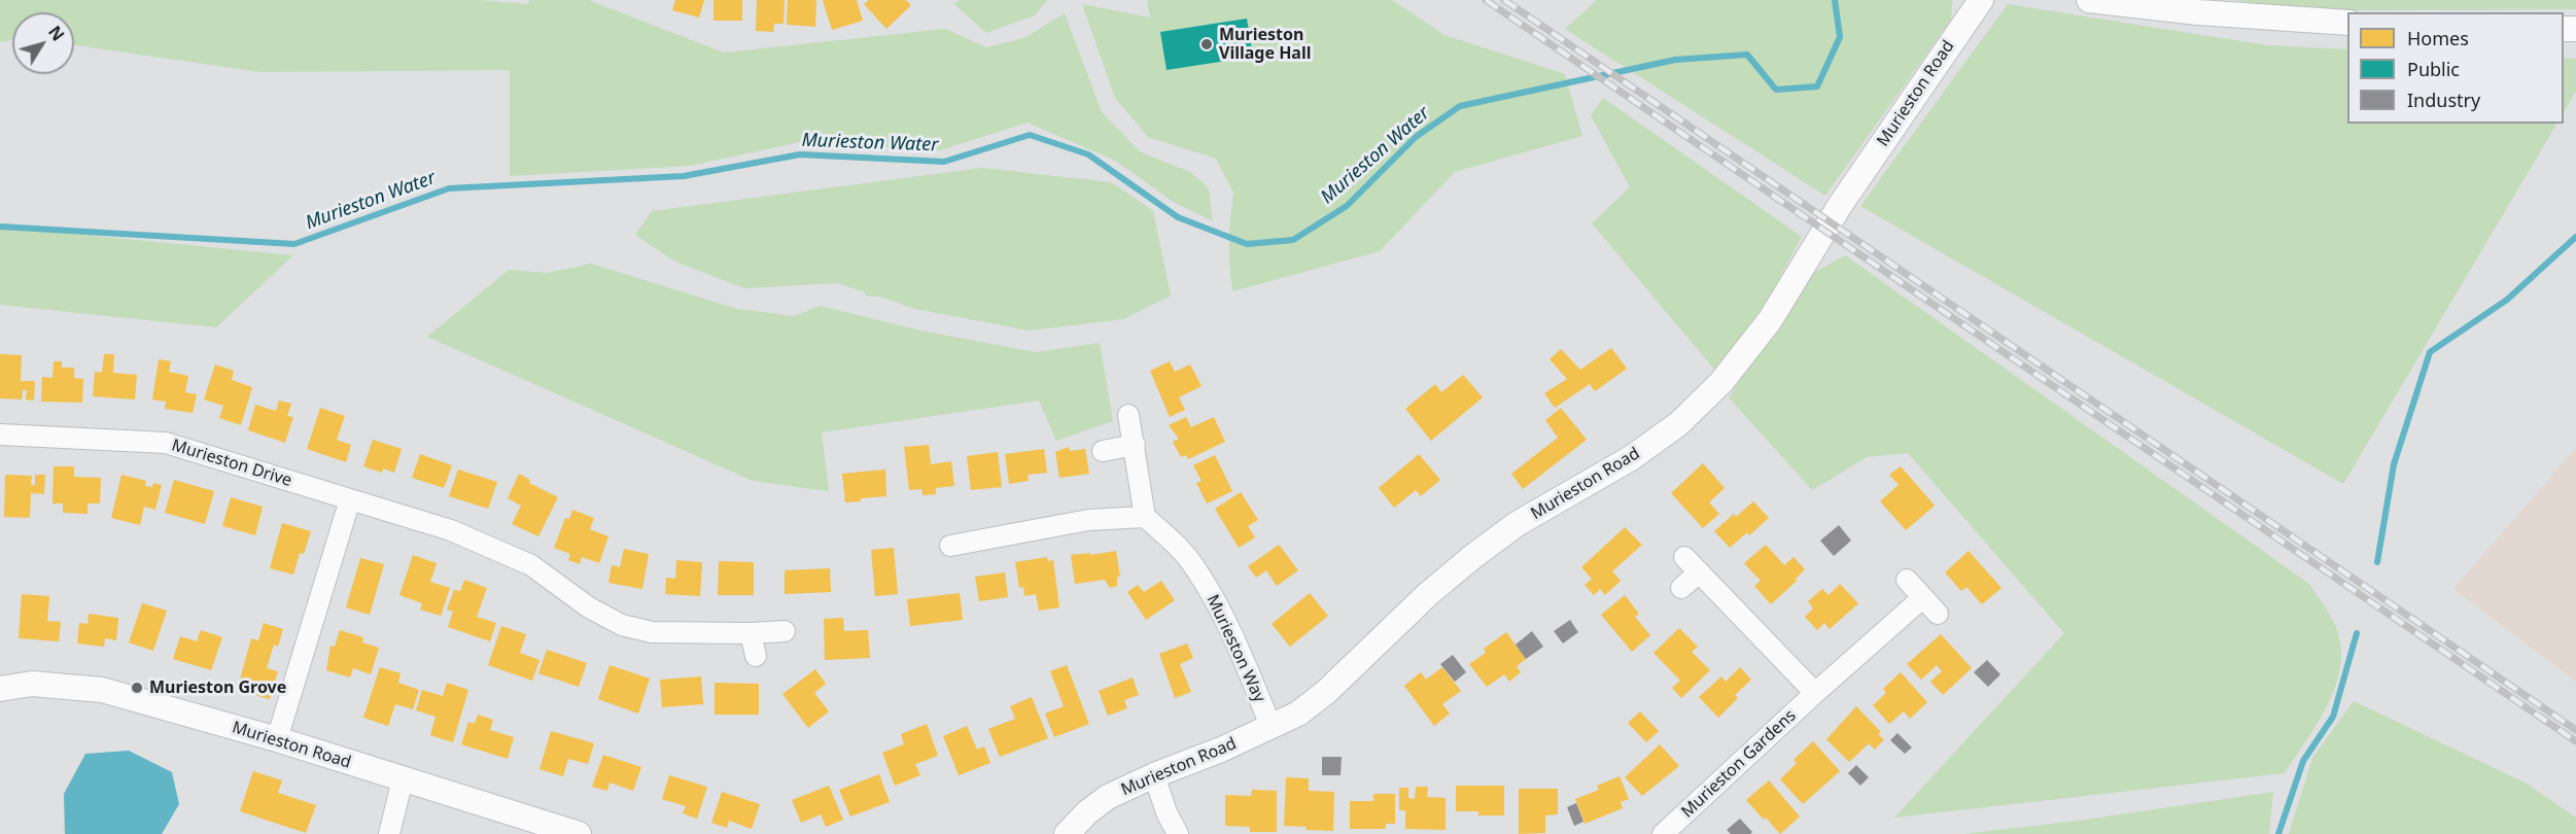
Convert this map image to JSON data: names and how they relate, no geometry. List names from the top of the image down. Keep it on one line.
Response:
{"streets":{"street":["Murieston Road","Murieston Drive","Murieston Way","Murieston Gardens"]},"crossings":[["Murieston Road","Murieston Way"]],"water":["Murieston Water"],"places":["Murieston Village Hall","Murieston Grove"],"legend":["Homes","Public","Industry"],"north":"top right"}
